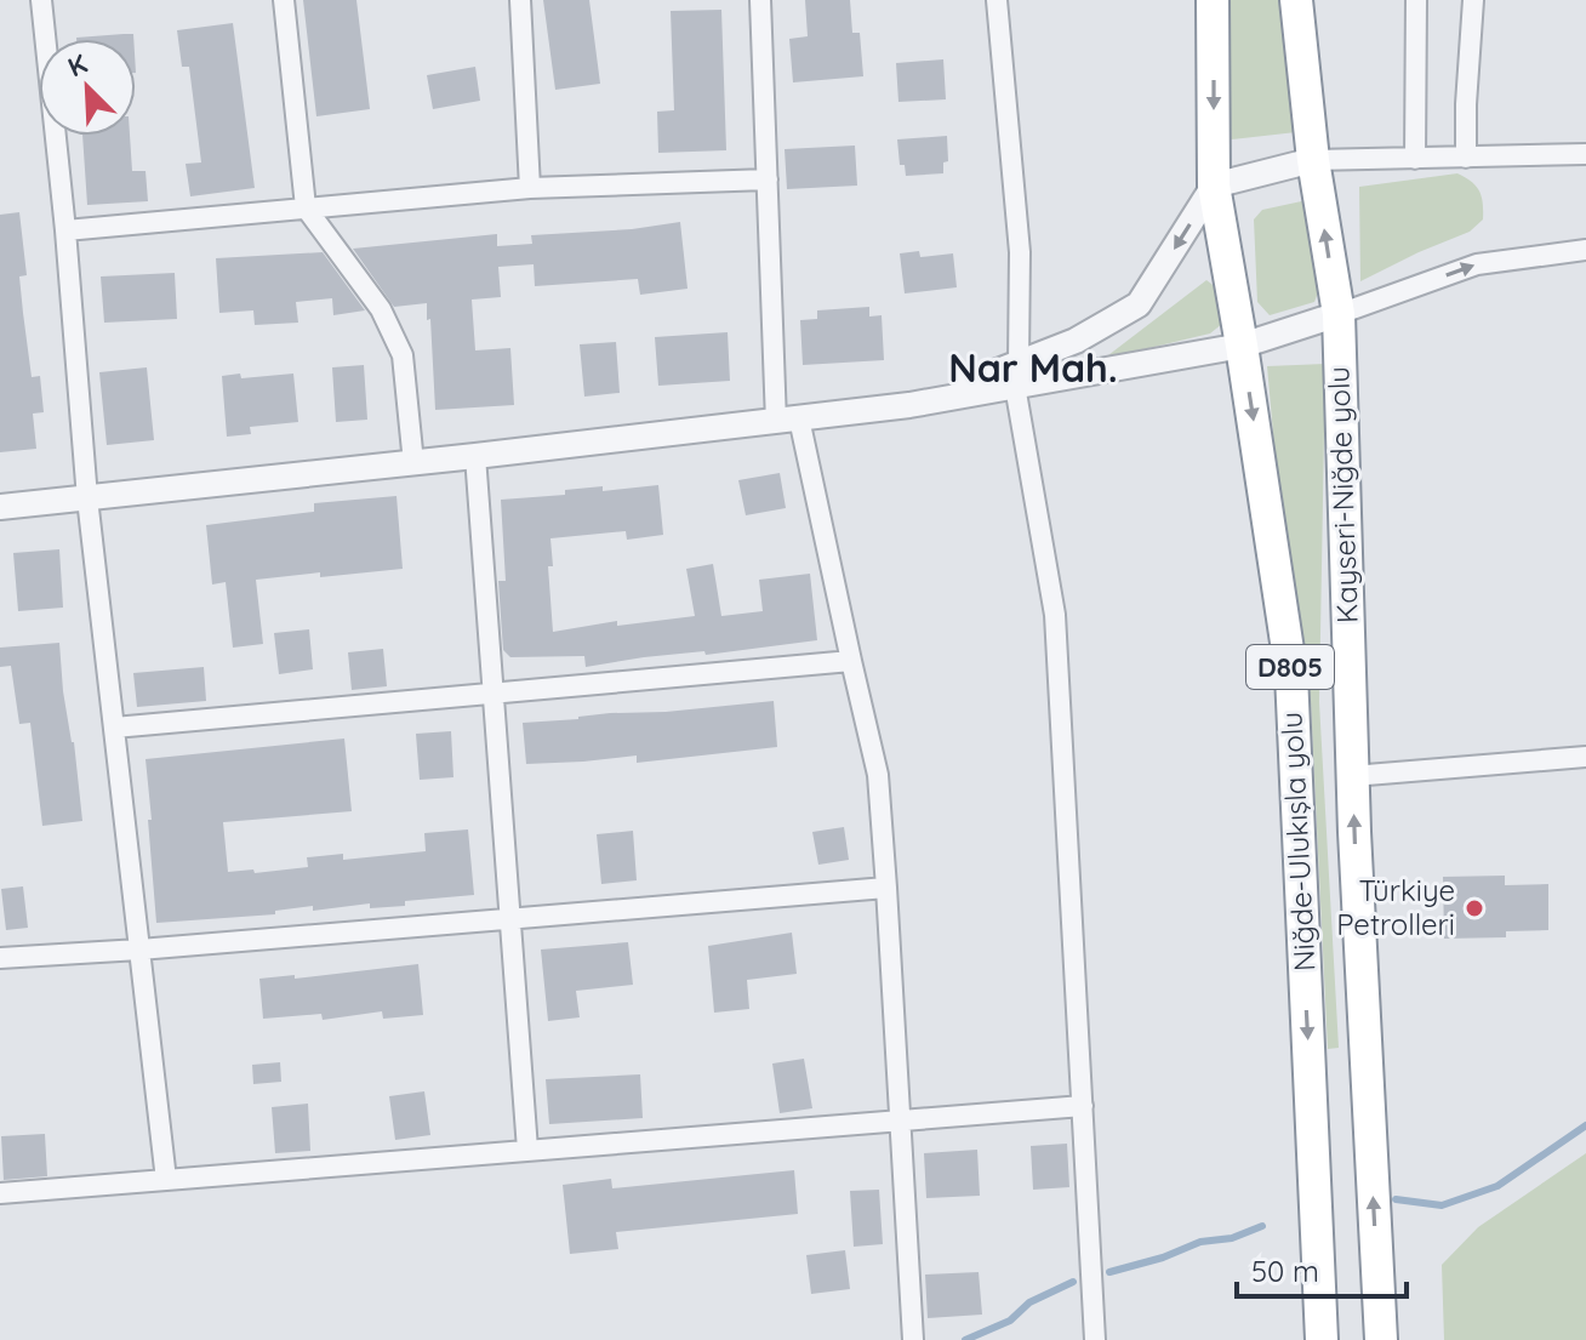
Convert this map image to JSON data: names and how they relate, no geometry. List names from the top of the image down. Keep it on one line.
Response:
{"streets":{"highway":["Kayseri-Niğde yolu","D805","Niğde-Ulukışla yolu"]},"one_way":["Kayseri-Niğde yolu","Niğde-Ulukışla yolu"],"districts":["Nar Mah."],"places":["Türkiye Petrolleri"],"scale_bar":"50 m","north":"top left"}
